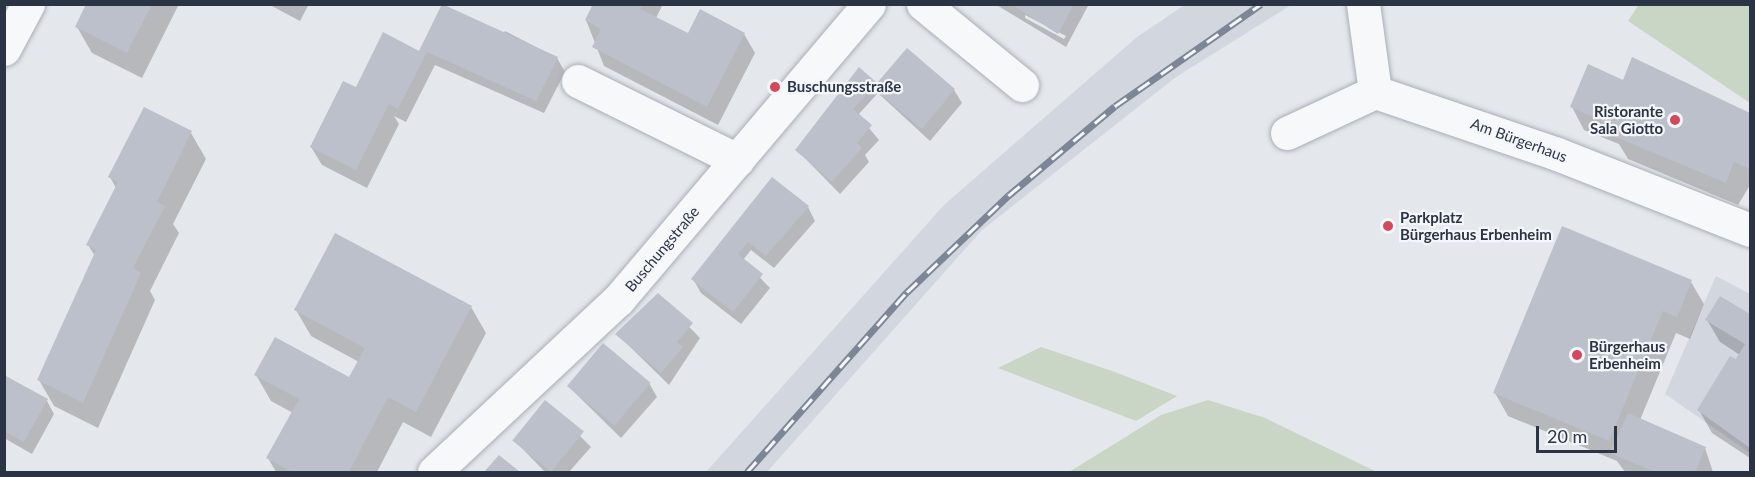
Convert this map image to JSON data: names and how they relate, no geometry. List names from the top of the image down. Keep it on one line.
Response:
{"streets":{"street":["Am Bürgerhaus","Buschungstraße"]},"places":["Buschungsstraße","Ristorante Sala Giotto","Parkplatz Bürgerhaus Erbenheim","Bürgerhaus Erbenheim"],"scale_bar":"20 m"}
